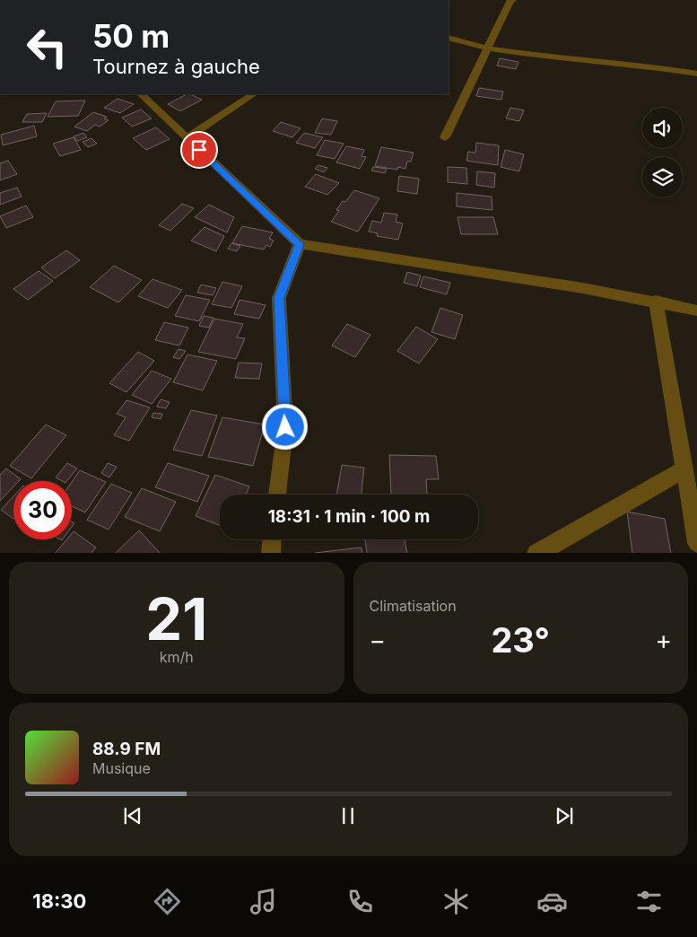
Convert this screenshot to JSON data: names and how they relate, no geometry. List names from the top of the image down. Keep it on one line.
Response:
{"page":{"turn":["50 m","Tournez à gauche"],"limit":"30","trip":"18:31 · 1 min · 100 m","tile":[["21","km/h"],"Climatisation"],"heat":["−","23°","+"],"song":["88.9 FM","Musique"],"tabs":"18:30"}}
